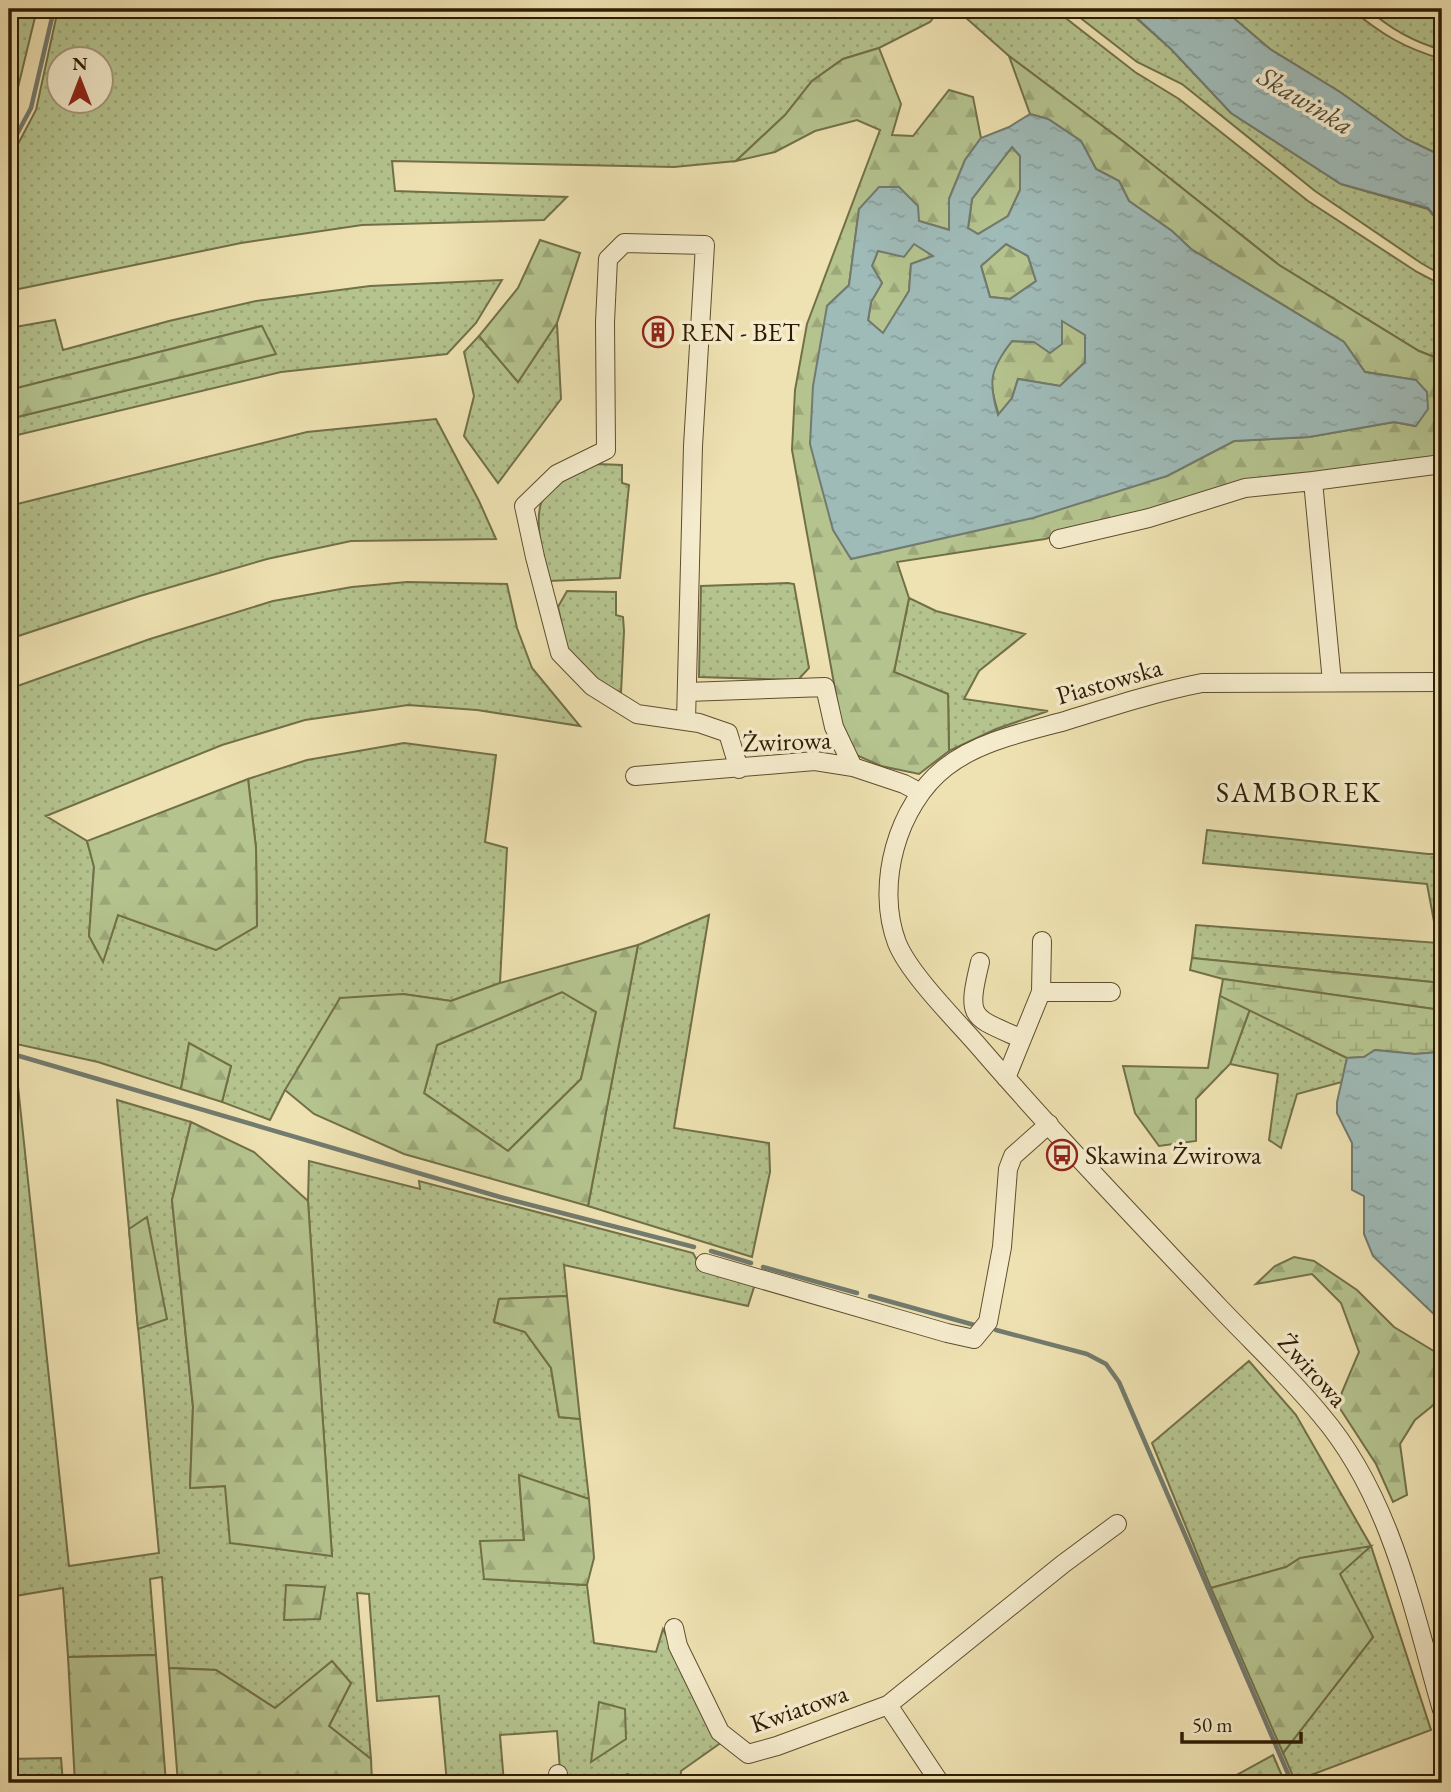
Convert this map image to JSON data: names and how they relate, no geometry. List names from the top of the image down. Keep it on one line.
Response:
{"streets":{"street":["Piastowska","Żwirowa","Kwiatowa"]},"crossings":[["Piastowska","Żwirowa"]],"districts":["SAMBOREK"],"water":["Skawinka"],"places":{"building":["REN - BET"],"bus stop":["Skawina Żwirowa"]},"scale_bar":"50 m","north":"top"}
